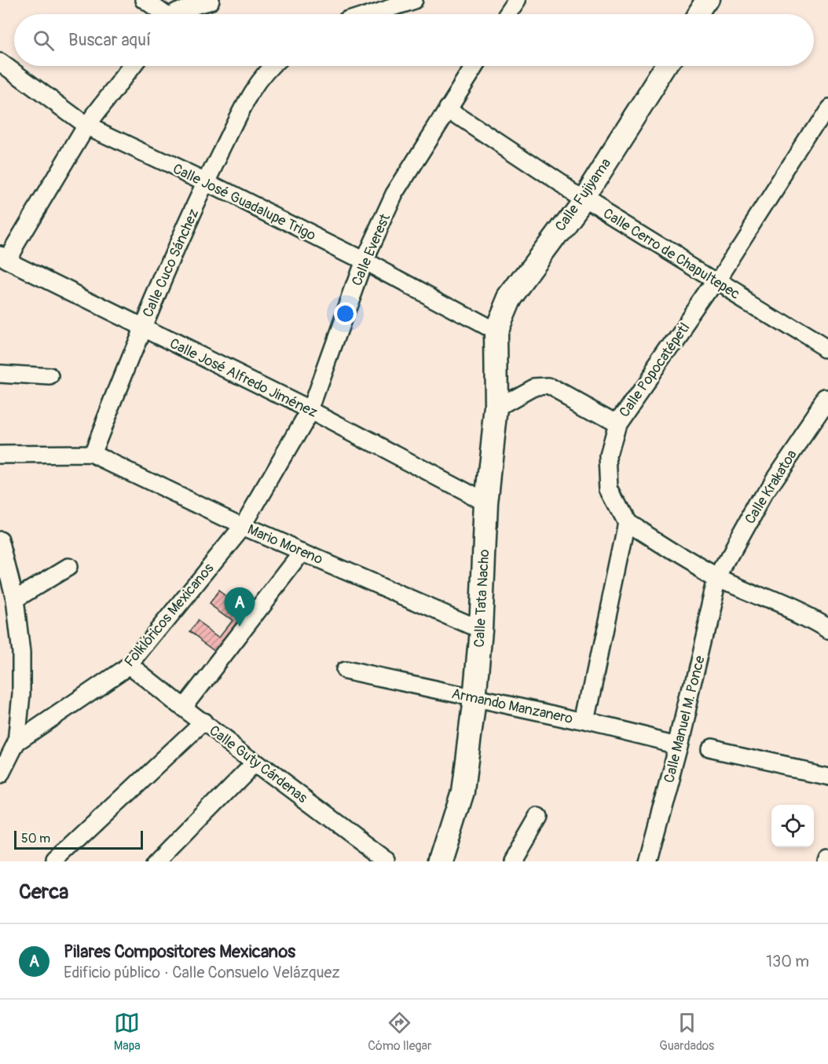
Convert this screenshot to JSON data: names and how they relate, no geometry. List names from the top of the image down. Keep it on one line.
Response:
{"streets":{"street":["Calle Fujiyama","Calle José Guadalupe Trigo","Calle Everest","Calle Cerro de Chapultepec","Calle Cuco Sánchez","Calle Popocatépetl","Calle José Alfredo Jiménez","Calle Krakatoa","Mario Moreno","Calle Tata Nacho","Folklóricos Mexicanos","Armando Manzanero","Calle Manuel M. Ponce","Calle Guty Cárdenas"]},"crossings":[["Calle Fujiyama","Calle José Guadalupe Trigo"],["Calle Fujiyama","Calle Cerro de Chapultepec"],["Calle Fujiyama","Calle Tata Nacho"],["Calle José Guadalupe Trigo","Calle Everest"],["Calle José Guadalupe Trigo","Calle Cuco Sánchez"],["Calle José Guadalupe Trigo","Calle Tata Nacho"],["Calle Everest","Calle Cerro de Chapultepec"],["Calle Everest","Calle José Alfredo Jiménez"],["Calle Everest","Mario Moreno"],["Calle Everest","Folklóricos Mexicanos"],["Calle Cerro de Chapultepec","Calle Popocatépetl"],["Calle Cuco Sánchez","Calle José Alfredo Jiménez"],["Calle Cuco Sánchez","Mario Moreno"],["Calle José Alfredo Jiménez","Calle Tata Nacho"],["Calle Krakatoa","Calle Manuel M. Ponce"],["Mario Moreno","Calle Tata Nacho"],["Mario Moreno","Folklóricos Mexicanos"],["Calle Tata Nacho","Armando Manzanero"],["Folklóricos Mexicanos","Calle Guty Cárdenas"],["Armando Manzanero","Calle Manuel M. Ponce"]],"scale_bar":"50 m","page":{"search":"Buscar aquí","pins":"A","scale":"50 m","heading":"Cerca","list":[{"mark":"A","name":"Pilares Compositores Mexicanos","note":"Edificio público · Calle Consuelo Velázquez","value":"130 m"}],"nav":["Mapa","Cómo llegar","Guardados"]}}
